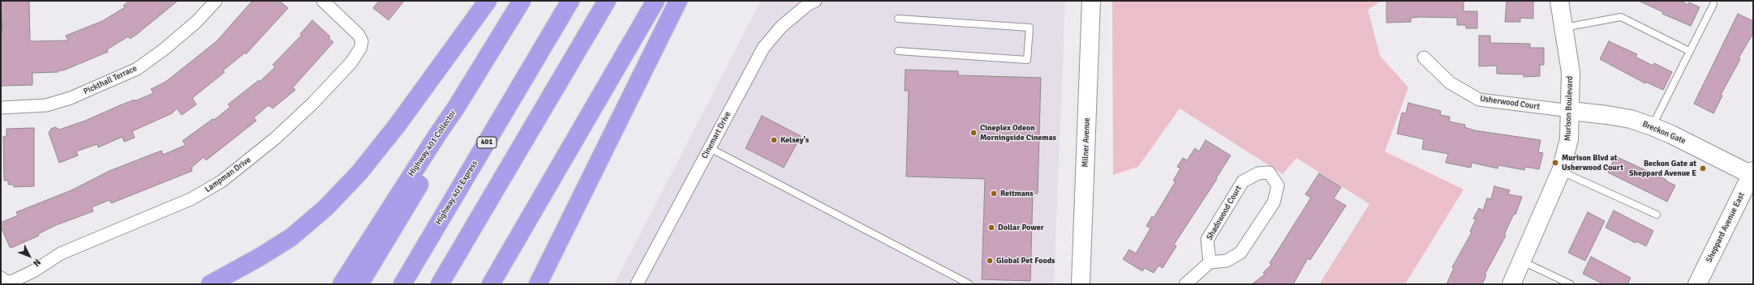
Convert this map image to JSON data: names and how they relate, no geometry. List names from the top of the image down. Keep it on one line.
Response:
{"streets":{"highway":["401","Highway 401 Collector","Highway 401 Express"],"street":["Pickthall Terrace","Usherwood Court","Murison Boulevard","Breckon Gate","Cinemart Drive","Milner Avenue","Lampman Drive","Shadowood Court","Sheppard Avenue East"]},"crossings":[["Usherwood Court","Murison Boulevard"],["Usherwood Court","Breckon Gate"],["Murison Boulevard","Breckon Gate"],["Breckon Gate","Sheppard Avenue East"]],"places":["Cineplex Odeon Morningside Cinemas","Kelsey's","Murison Blvd at Usherwood Court","Beckon Gate at Sheppard Avenue E","Reitmans","Dollar Power","Global Pet Foods"],"north":"bottom right"}
